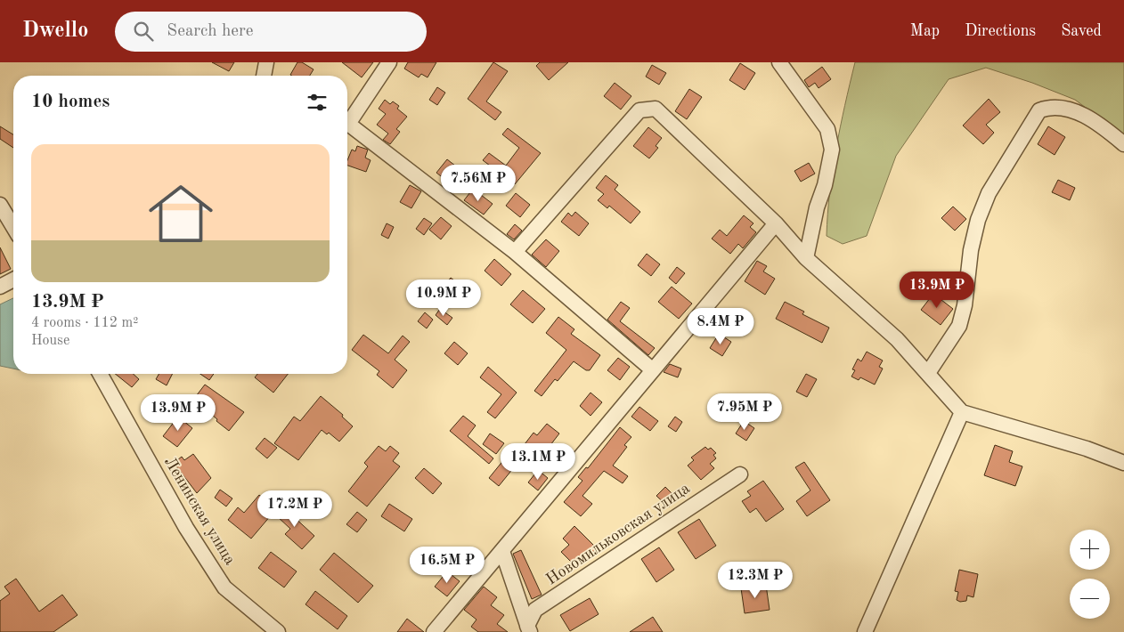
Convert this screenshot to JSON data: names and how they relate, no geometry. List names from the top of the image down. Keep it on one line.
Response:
{"streets":{"street":["Ленинская улица","Новомильковская улица"]},"page":{"header":"Dwello","search":"Search here","nav":["Map","Directions","Saved"],"heading":"10 homes","list":[{"name":"13.9M ₽","note":"4 rooms · 112 m² · House"}],"price":["7.56M ₽","13.9M ₽","10.9M ₽","8.4M ₽","7.95M ₽","13.9M ₽","13.1M ₽","17.2M ₽","16.5M ₽","12.3M ₽"],"map_buttons":["+","−"]}}
